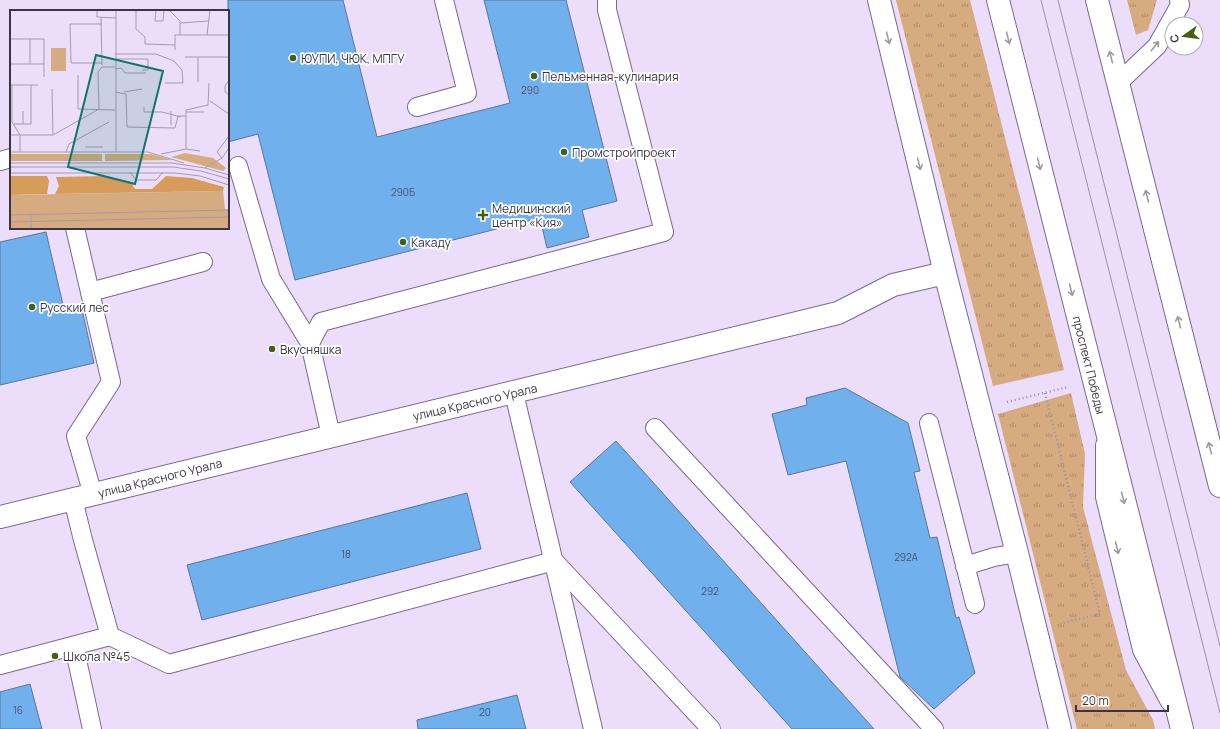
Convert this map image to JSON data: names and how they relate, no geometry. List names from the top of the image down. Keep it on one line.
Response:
{"streets":{"street":["проспект Победы","улица Красного Урала"]},"places":{"other":["ЮУПИ, ЧЮК, МПГУ","Пельменная-кулинария","Промстройпроект","Какаду","Русский лес","Вкусняшка","Школа №45"],"health":["Медицинский центр «Кия»"]},"house_numbers":["290","290Б","18","292А","292","16","20"],"scale_bar":"20 m","north":"left"}
